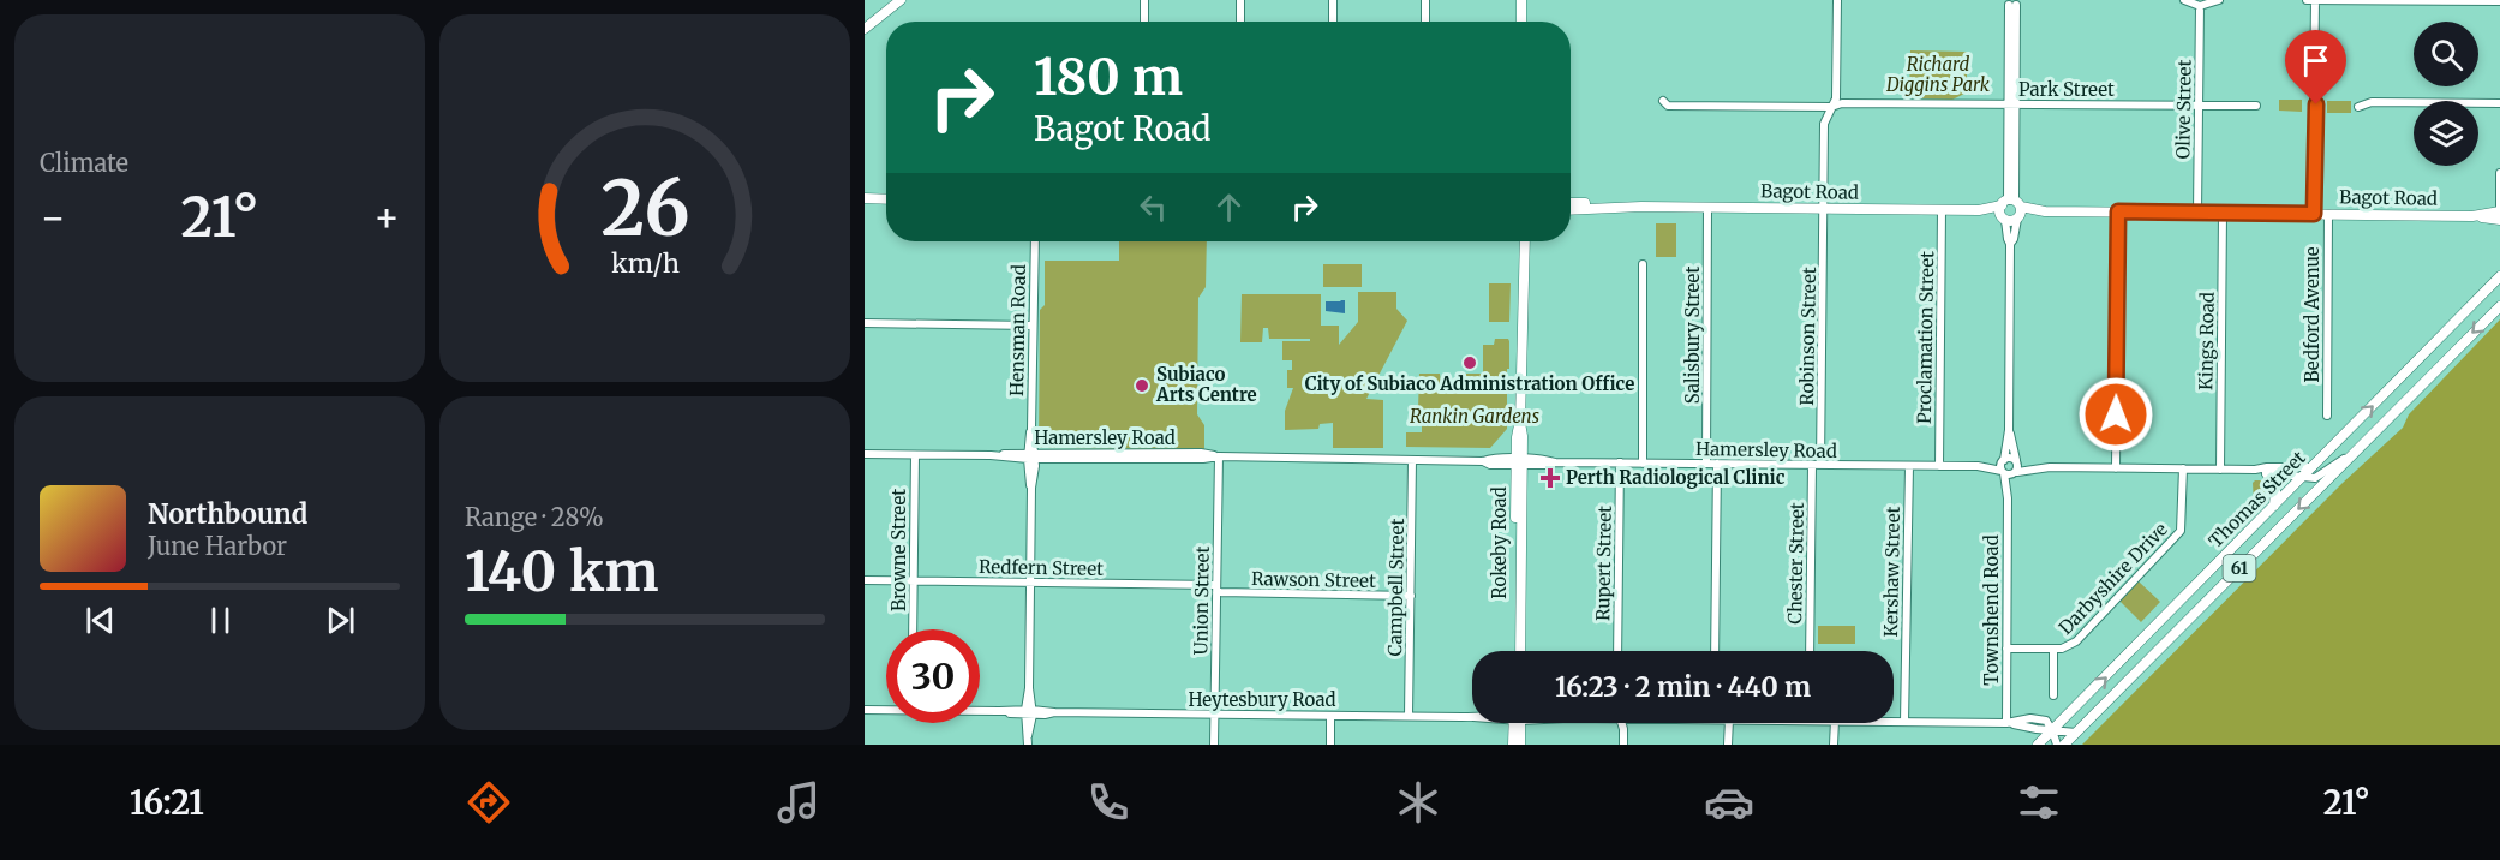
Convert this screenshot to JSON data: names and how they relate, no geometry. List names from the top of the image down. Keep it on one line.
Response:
{"streets":{"main road":["Bagot Road","Thomas Street","Rokeby Road","61"],"street":["Park Street","Olive Street","Bedford Avenue","Hensman Road","Salisbury Street","Robinson Street","Proclamation Street","Kings Road","Hamersley Road","Browne Street","Rupert Street","Chester Street","Redfern Street","Kershaw Street","Darbyshire Drive","Rawson Street","Campbell Street","Union Street","Townshend Road","Heytesbury Road"]},"crossings":[["Park Street","Olive Street"],["Park Street","Robinson Street"],["Park Street","Townshend Road"],["Olive Street","Bagot Road"],["Bagot Road","Bedford Avenue"],["Bagot Road","Salisbury Street"],["Bagot Road","Robinson Street"],["Bagot Road","Proclamation Street"],["Bagot Road","Kings Road"],["Bagot Road","Townshend Road"],["Hensman Road","Hamersley Road"],["Hensman Road","Redfern Street"],["Hensman Road","Heytesbury Road"],["Salisbury Street","Hamersley Road"],["Robinson Street","Hamersley Road"],["Robinson Street","Chester Street"],["Proclamation Street","Hamersley Road"],["Hamersley Road","Rokeby Road"],["Hamersley Road","Browne Street"],["Hamersley Road","Rupert Street"],["Hamersley Road","Chester Street"],["Hamersley Road","Kershaw Street"],["Hamersley Road","Campbell Street"],["Hamersley Road","Union Street"],["Hamersley Road","Townshend Road"],["Thomas Street","Heytesbury Road"],["Browne Street","Redfern Street"],["Redfern Street","Rawson Street"],["Redfern Street","Union Street"],["Kershaw Street","Heytesbury Road"],["Darbyshire Drive","Townshend Road"],["Rawson Street","Campbell Street"],["Rawson Street","Union Street"],["Campbell Street","Heytesbury Road"],["Union Street","Heytesbury Road"],["Townshend Road","Heytesbury Road"]],"parks":["Richard Diggins Park","Rankin Gardens"],"places":{"other":["City of Subiaco Administration Office","Subiaco Arts Centre"],"health":["Perth Radiological Clinic"]},"page":{"tile":["Climate",["Range · 28%","140 km"]],"turn":["180 m","Bagot Road"],"heat":["−","21°","+"],"song":["Northbound","June Harbor"],"limit":"30","trip":"16:23 · 2 min · 440 m","tabs":["16:21","21°"],"gauge":["26","km/h"]}}
